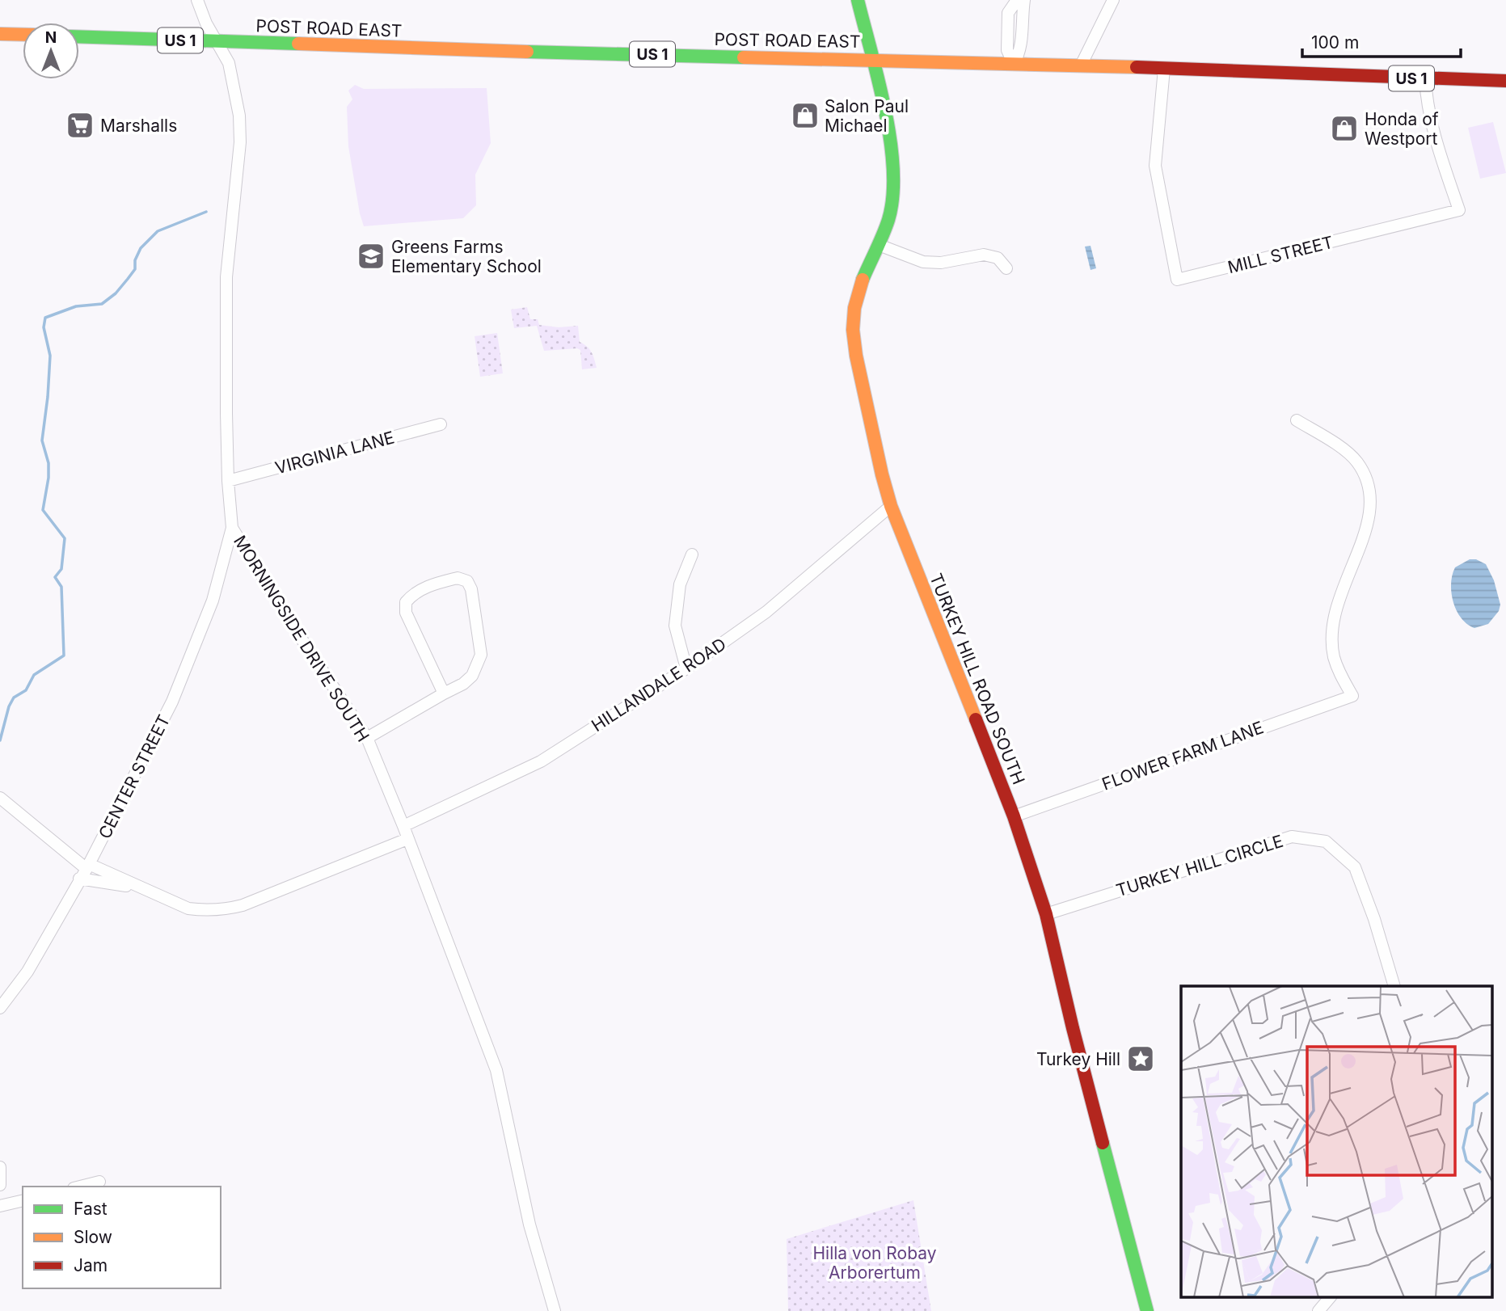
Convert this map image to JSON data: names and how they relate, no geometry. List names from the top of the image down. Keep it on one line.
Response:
{"streets":{"main road":["POST ROAD EAST","US 1","TURKEY HILL ROAD SOUTH"],"street":["MILL STREET","VIRGINIA LANE","MORNINGSIDE DRIVE SOUTH","HILLANDALE ROAD","FLOWER FARM LANE","CENTER STREET","TURKEY HILL CIRCLE"]},"crossings":[["POST ROAD EAST","MILL STREET"],["POST ROAD EAST","MORNINGSIDE DRIVE SOUTH"],["POST ROAD EAST","TURKEY HILL ROAD SOUTH"],["VIRGINIA LANE","MORNINGSIDE DRIVE SOUTH"],["MORNINGSIDE DRIVE SOUTH","HILLANDALE ROAD"],["MORNINGSIDE DRIVE SOUTH","CENTER STREET"],["TURKEY HILL ROAD SOUTH","HILLANDALE ROAD"],["TURKEY HILL ROAD SOUTH","FLOWER FARM LANE"],["TURKEY HILL ROAD SOUTH","TURKEY HILL CIRCLE"]],"parks":["Hilla von Robay Arborertum"],"places":{"shop":["Salon Paul Michael","Honda of Westport"],"supermarket":["Marshalls"],"school or university":["Greens Farms Elementary School"],"place":["Turkey Hill"]},"legend":["Fast","Slow","Jam"],"scale_bar":"100 m","north":"top"}
